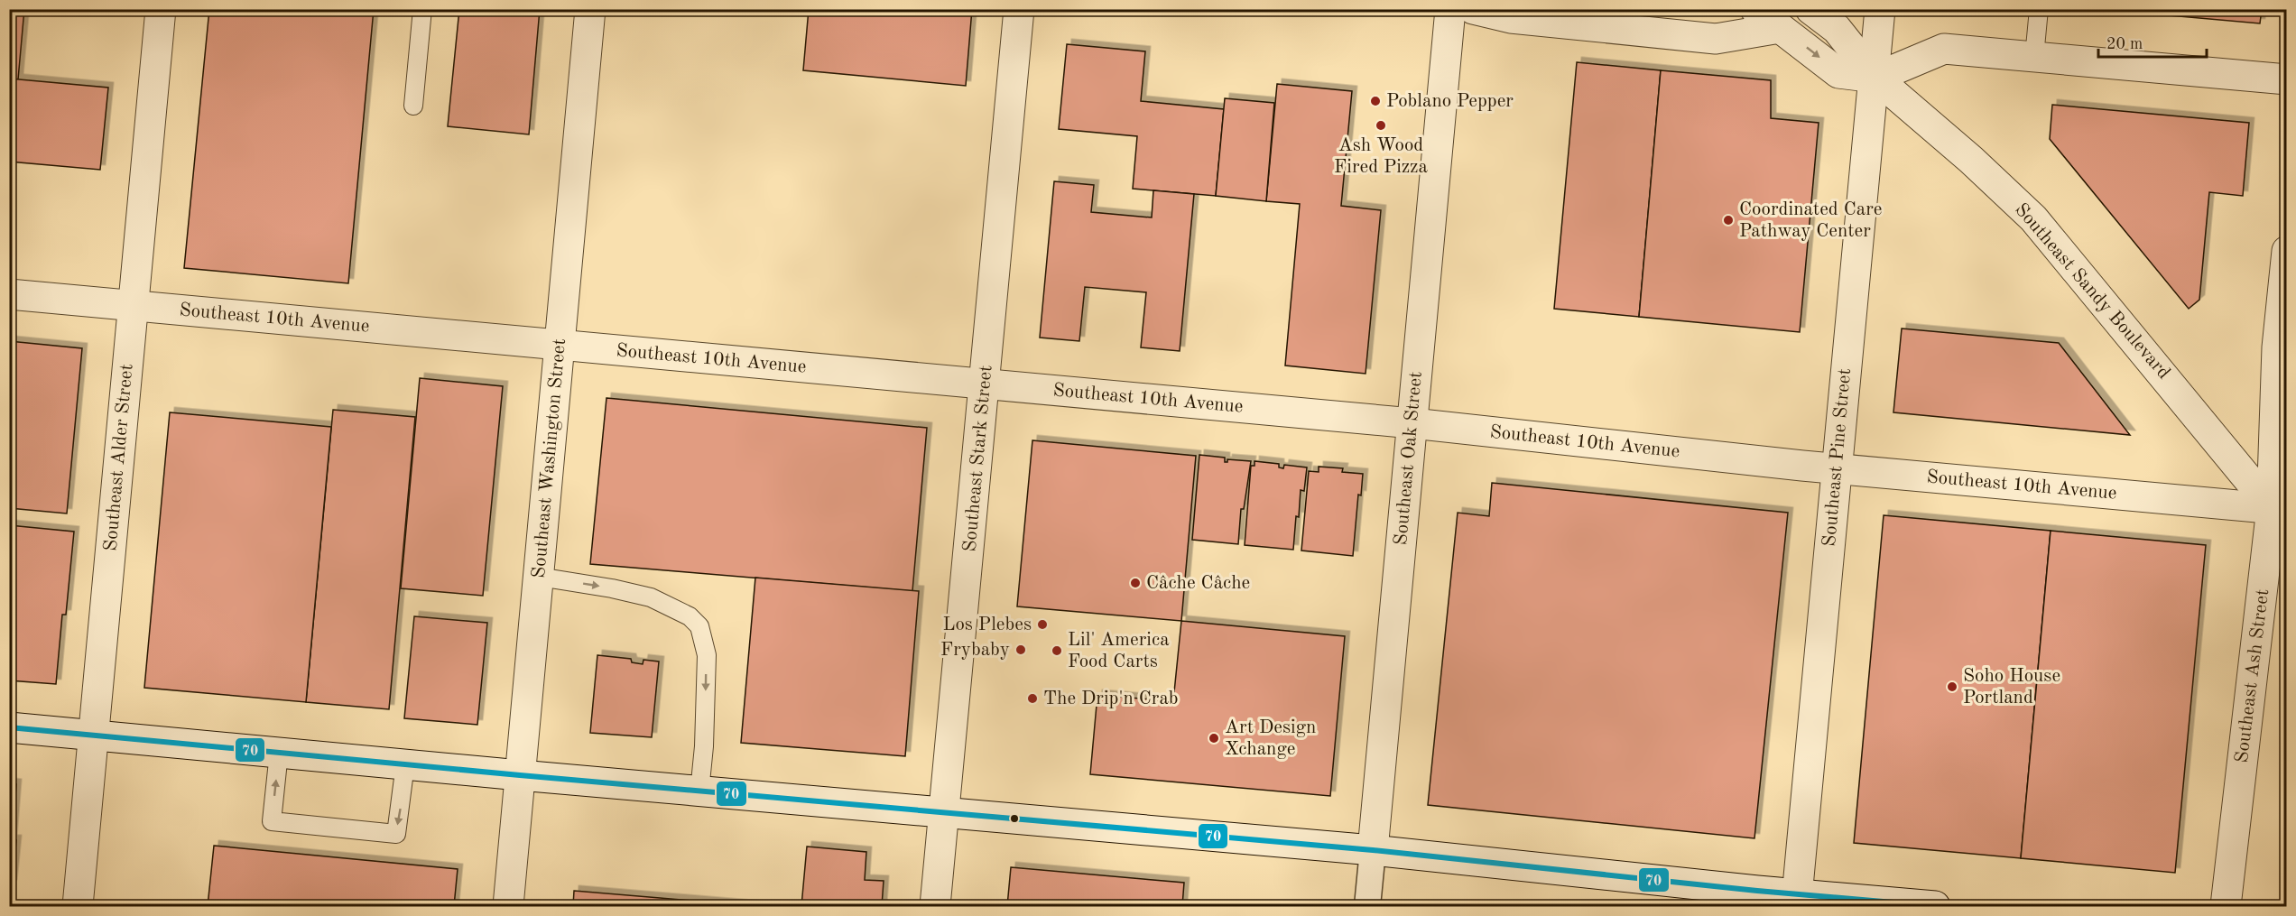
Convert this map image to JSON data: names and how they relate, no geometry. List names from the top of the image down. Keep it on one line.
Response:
{"streets":{"street":["Southeast Sandy Boulevard","Southeast 10th Avenue","Southeast Alder Street","Southeast Pine Street","Southeast Washington Street","Southeast Stark Street","Southeast Oak Street","Southeast Ash Street"]},"crossings":[["Southeast Sandy Boulevard","Southeast 10th Avenue"],["Southeast Sandy Boulevard","Southeast Pine Street"],["Southeast Sandy Boulevard","Southeast Ash Street"],["Southeast 10th Avenue","Southeast Alder Street"],["Southeast 10th Avenue","Southeast Pine Street"],["Southeast 10th Avenue","Southeast Washington Street"],["Southeast 10th Avenue","Southeast Stark Street"],["Southeast 10th Avenue","Southeast Oak Street"],["Southeast 10th Avenue","Southeast Ash Street"]],"places":["Poblano Pepper","Ash Wood Fired Pizza","Coordinated Care Pathway Center","Câche Câche","Los Plebes","Frybaby","Lil' America Food Carts","Soho House Portland","The Drip'n Crab","Art Design Xchange"],"lines":["transit line 70"],"scale_bar":"20 m"}
